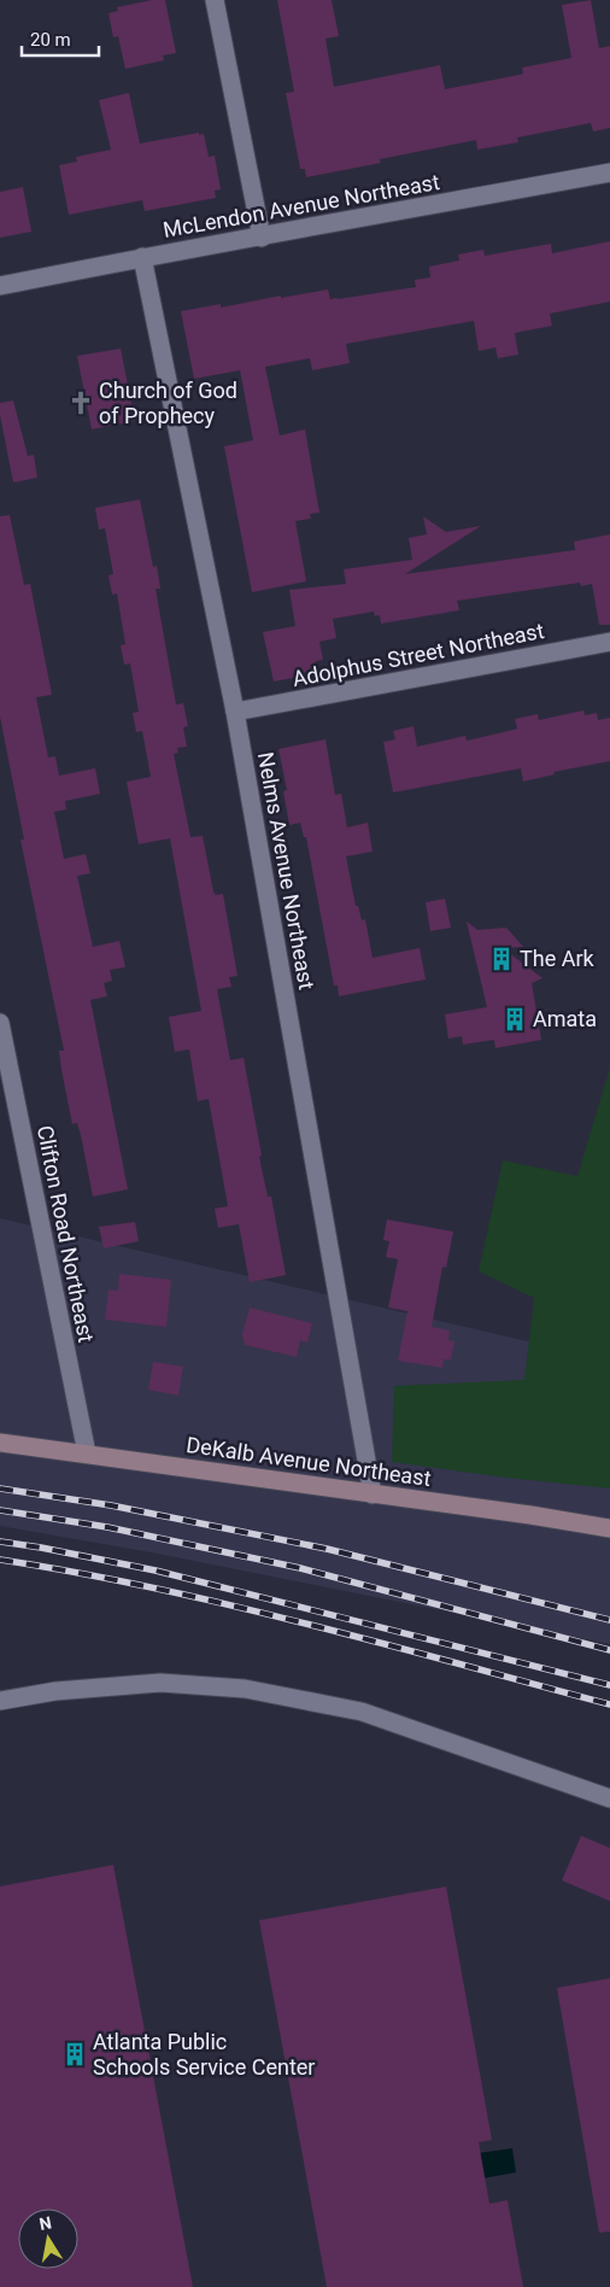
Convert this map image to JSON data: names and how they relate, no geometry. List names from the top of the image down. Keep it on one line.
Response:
{"streets":{"main road":["DeKalb Avenue Northeast"],"street":["McLendon Avenue Northeast","Adolphus Street Northeast","Nelms Avenue Northeast","Clifton Road Northeast"]},"crossings":[["McLendon Avenue Northeast","Nelms Avenue Northeast"],["Adolphus Street Northeast","Nelms Avenue Northeast"],["Nelms Avenue Northeast","DeKalb Avenue Northeast"],["Clifton Road Northeast","DeKalb Avenue Northeast"]],"places":{"church":["Church of God of Prophecy"],"building":["The Ark","Amata","Atlanta Public Schools Service Center"]},"scale_bar":"20 m","north":"top"}
